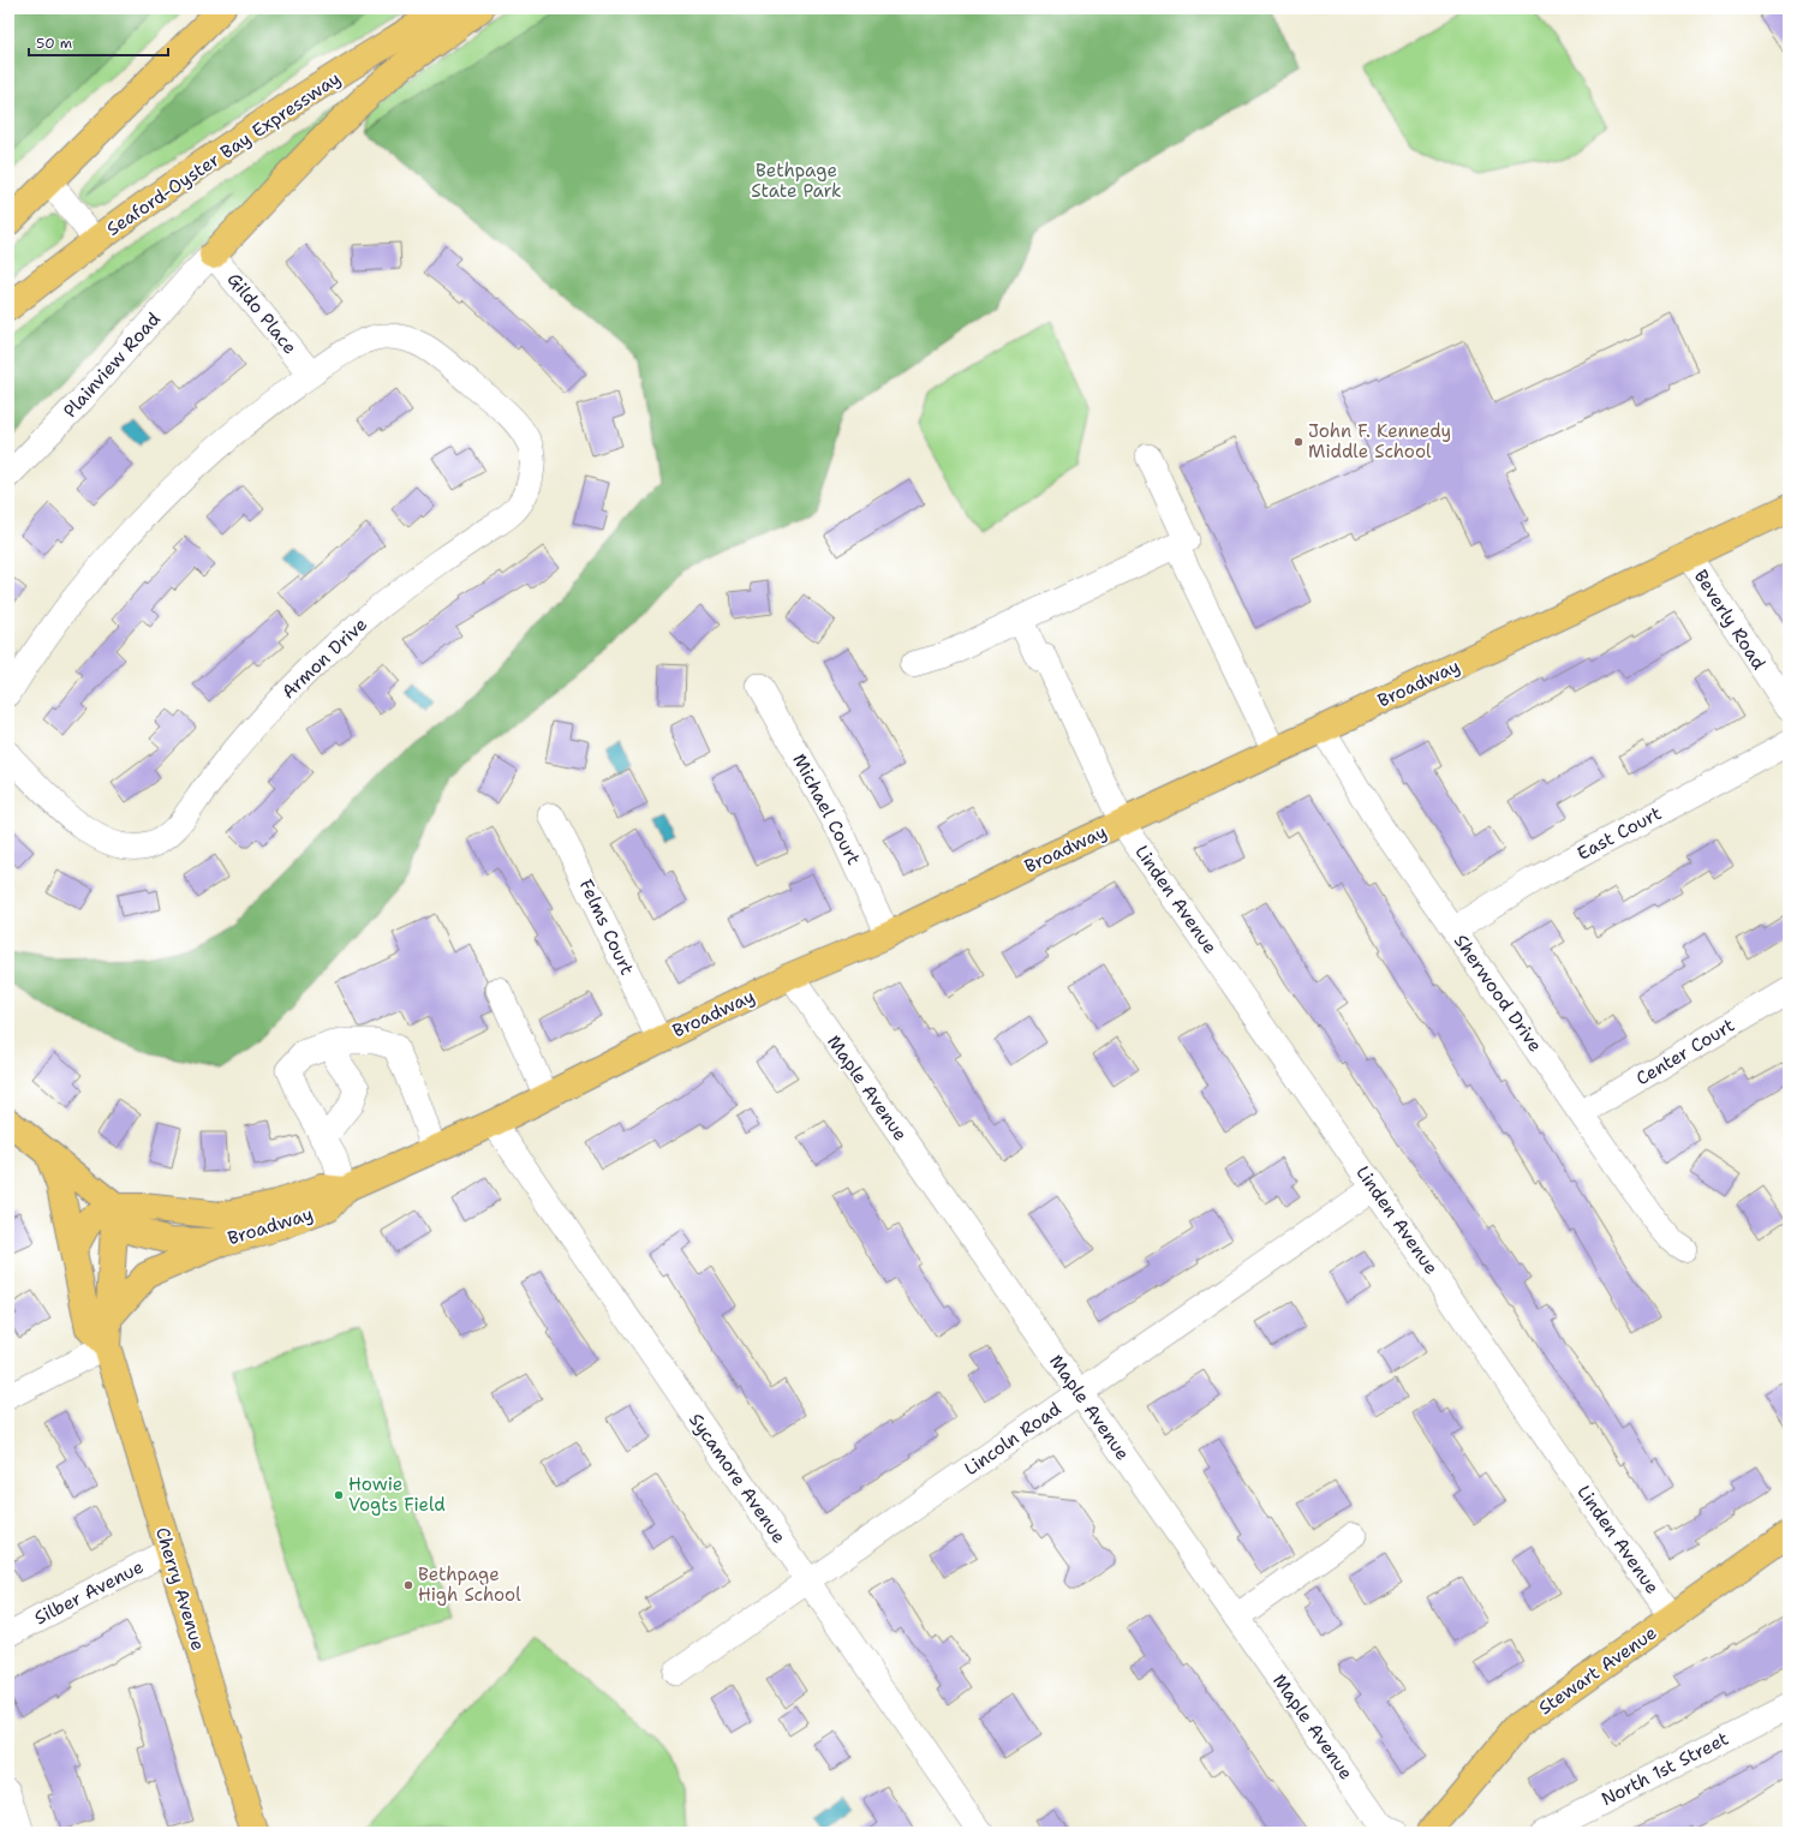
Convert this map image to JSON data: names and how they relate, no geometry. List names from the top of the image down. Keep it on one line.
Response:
{"streets":{"main road":["Seaford-Oyster Bay Expressway","Broadway","Cherry Avenue","Stewart Avenue"],"street":["Gildo Place","Plainview Road","Beverly Road","Armon Drive","Michael Court","East Court","Linden Avenue","Felms Court","Sherwood Drive","Center Court","Maple Avenue","Lincoln Road","Sycamore Avenue","Silber Avenue","North 1st Street"]},"crossings":[["Gildo Place","Plainview Road"],["Gildo Place","Armon Drive"],["Beverly Road","Broadway"],["Broadway","Michael Court"],["Broadway","Linden Avenue"],["Broadway","Felms Court"],["Broadway","Sherwood Drive"],["Broadway","Maple Avenue"],["Broadway","Sycamore Avenue"],["Broadway","Cherry Avenue"],["East Court","Sherwood Drive"],["Linden Avenue","Lincoln Road"],["Linden Avenue","Stewart Avenue"],["Sherwood Drive","Center Court"],["Maple Avenue","Lincoln Road"],["Lincoln Road","Sycamore Avenue"],["Cherry Avenue","Silber Avenue"]],"parks":["Bethpage State Park"],"places":["John F. Kennedy Middle School","Howie Vogts Field","Bethpage High School"],"scale_bar":"50 m"}
